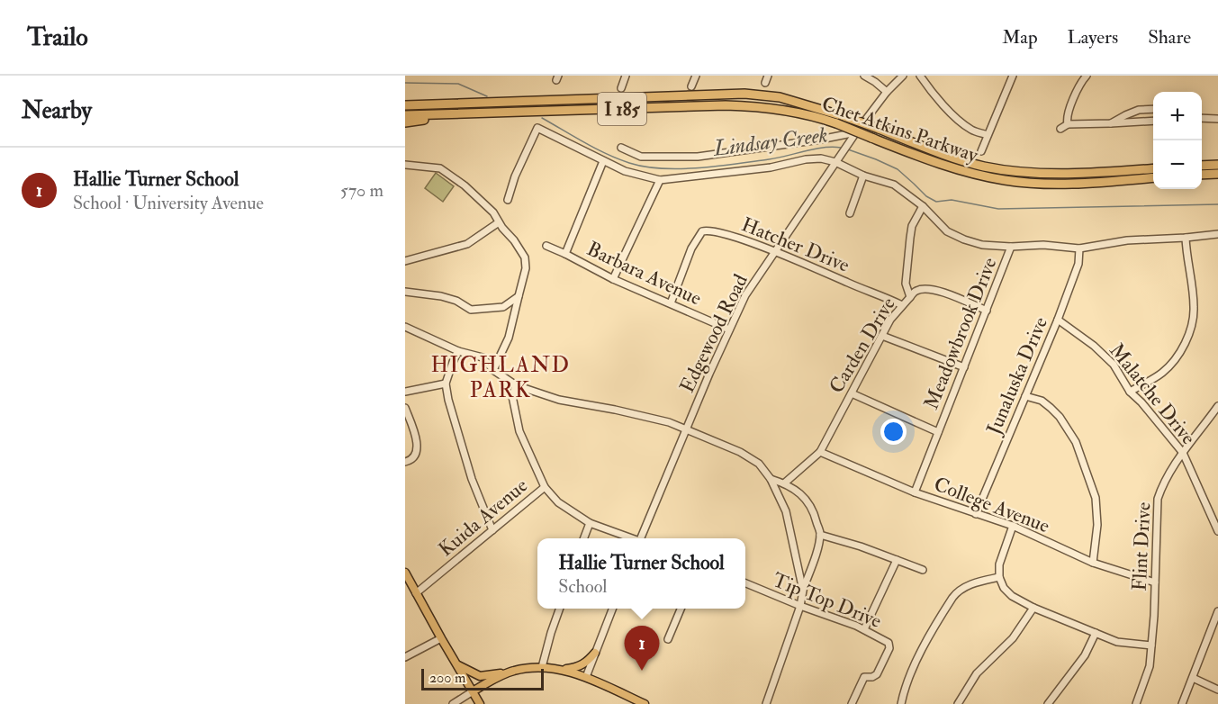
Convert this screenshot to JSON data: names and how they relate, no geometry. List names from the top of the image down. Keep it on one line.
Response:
{"streets":{"highway":["I 185","Chet Atkins Parkway"],"street":["Hatcher Drive","Barbara Avenue","Edgewood Road","Meadowbrook Drive","Carden Drive","Junaluska Drive","Malatche Drive","College Avenue","Kuida Avenue","Flint Drive","Tip Top Drive"]},"crossings":[["Hatcher Drive","Barbara Avenue"],["Hatcher Drive","Edgewood Road"],["Hatcher Drive","Carden Drive"],["Barbara Avenue","Edgewood Road"],["Meadowbrook Drive","College Avenue"],["Carden Drive","College Avenue"],["Junaluska Drive","Malatche Drive"],["Junaluska Drive","College Avenue"],["Malatche Drive","Flint Drive"],["College Avenue","Flint Drive"]],"districts":["HIGHLAND PARK"],"water":["Lindsay Creek"],"scale_bar":"200 m","page":{"header":"Trailo","nav":["Map","Layers","Share"],"heading":"Nearby","map_buttons":["+","−"],"list":[{"mark":"1","name":"Hallie Turner School","note":"School · University Avenue","value":"570 m"}],"popup":["Hallie Turner School","School"],"pins":"1","scale":"200 m"}}
